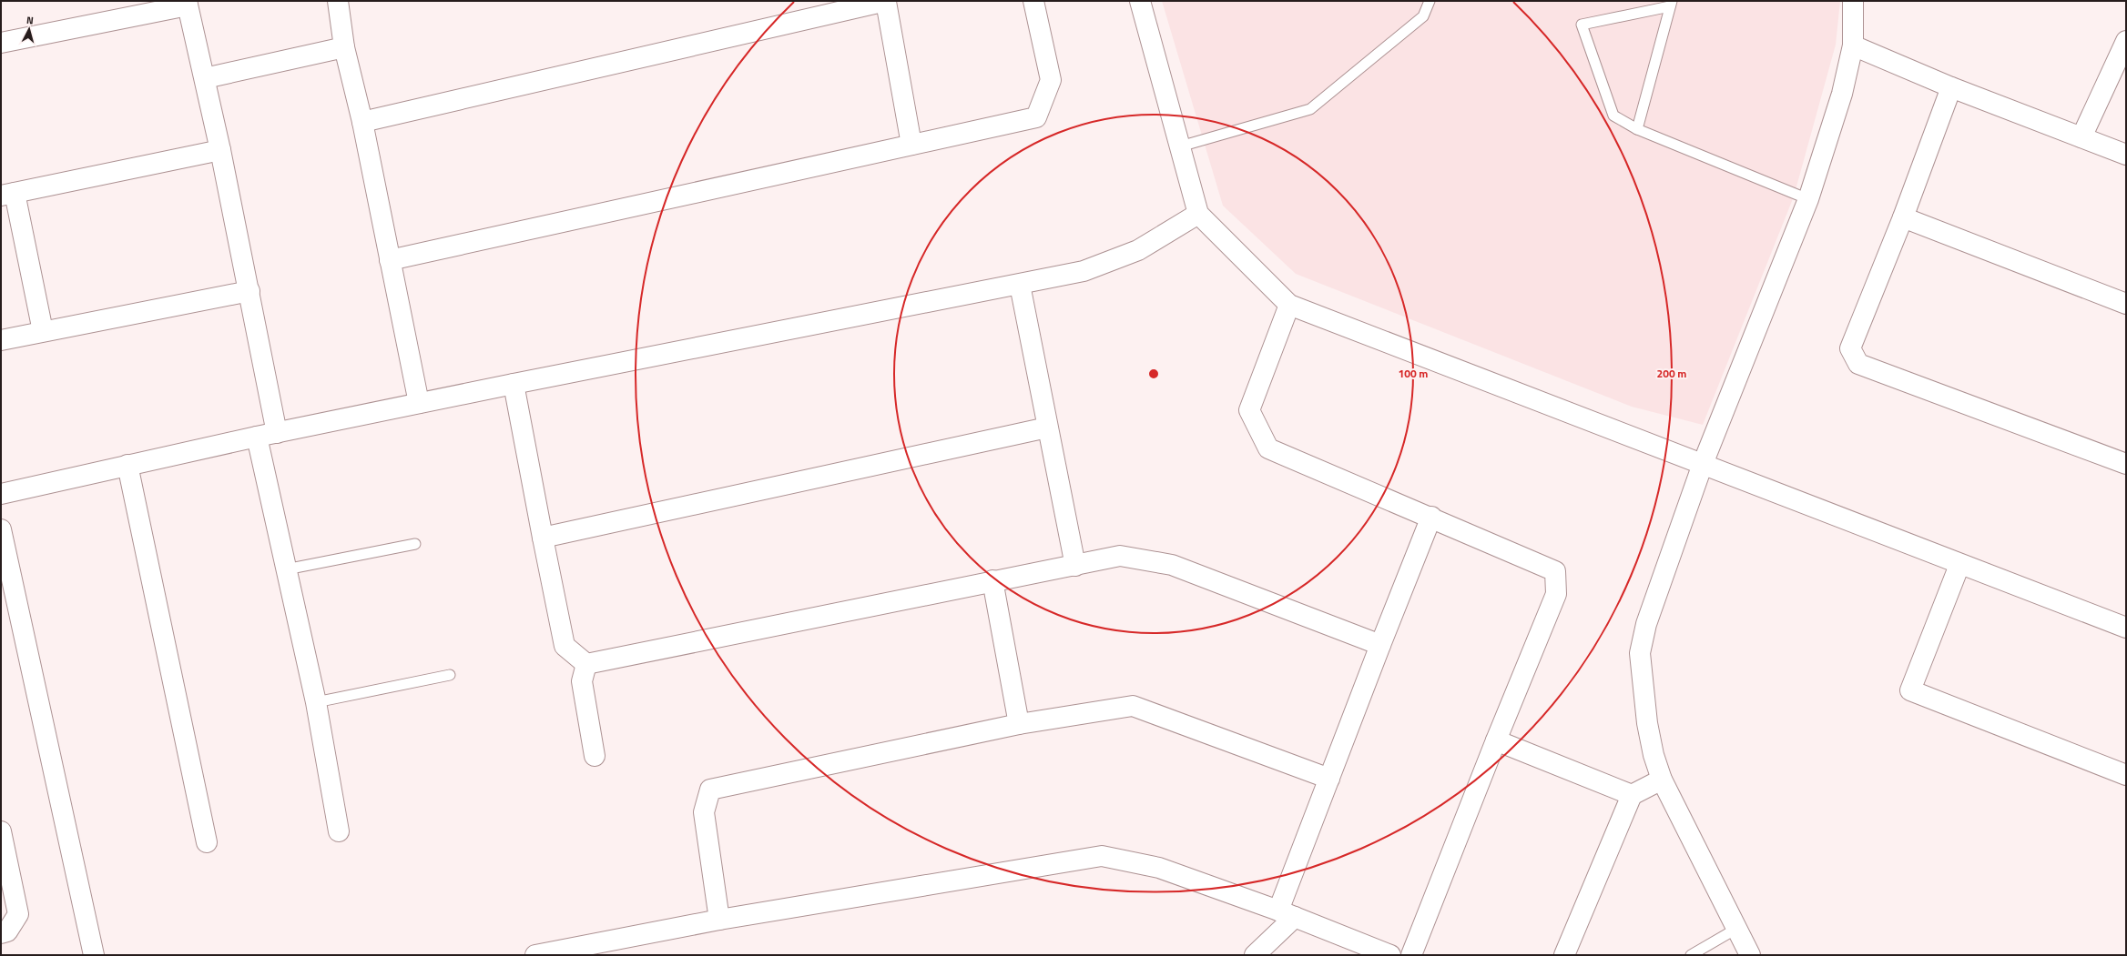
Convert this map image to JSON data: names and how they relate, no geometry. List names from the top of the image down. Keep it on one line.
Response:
{"north":"top","rings":["100 m","200 m"]}
